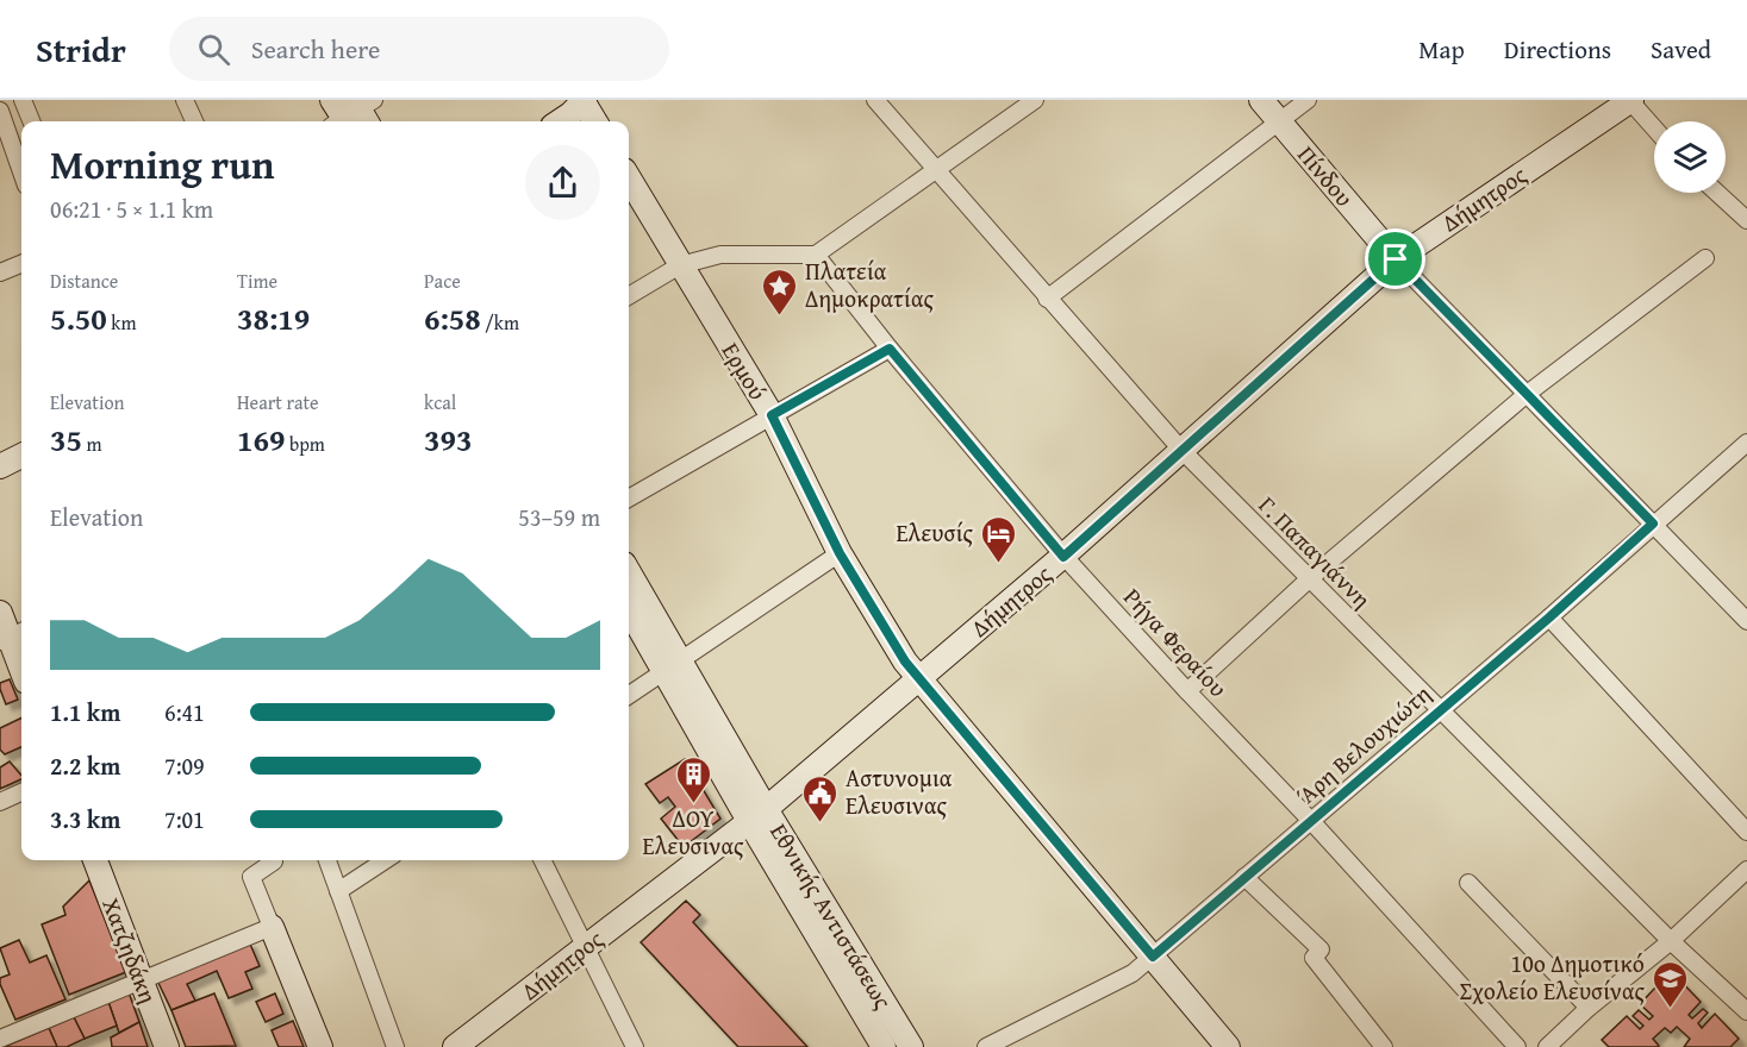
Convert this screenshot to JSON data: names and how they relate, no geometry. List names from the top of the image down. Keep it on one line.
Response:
{"streets":{"street":["Πίνδου","Δήμητρος","Ερμού","Γ. Παπαγιάννη","Ρήγα Φεραίου","Άρη Βελουχιώτη","Εθνικής Αντιστάσεως","Χατζηδάκη"]},"crossings":[["Πίνδου","Δήμητρος"],["Πίνδου","Άρη Βελουχιώτη"],["Δήμητρος","Ερμού"],["Δήμητρος","Γ. Παπαγιάννη"],["Δήμητρος","Ρήγα Φεραίου"],["Δήμητρος","Εθνικής Αντιστάσεως"],["Ερμού","Άρη Βελουχιώτη"],["Γ. Παπαγιάννη","Άρη Βελουχιώτη"],["Ρήγα Φεραίου","Άρη Βελουχιώτη"]],"places":{"place":["Πλατεία Δημοκρατίας"],"hotel":["Ελευσίς"],"building":["ΔΟΥ Ελευσινας"],"public building":["Αστυνομια Ελευσινας"],"school or university":["10ο Δημοτικό Σχολείο Ελευσίνας"]},"page":{"header":"Stridr","search":"Search here","nav":["Map","Directions","Saved"],"heading":["Morning run","06:21 · 5 × 1.1 km"],"stats":[["Distance","5.50 km"],["Time","38:19"],["Pace","6:58 /km"],["Elevation","35 m"],["Heart rate","169 bpm"],["kcal","393"]],"chart":["Elevation","53–59 m"],"list":[{"name":"1.1 km","note":"6:41"},{"name":"2.2 km","note":"7:09"},{"name":"3.3 km","note":"7:01"}]}}
